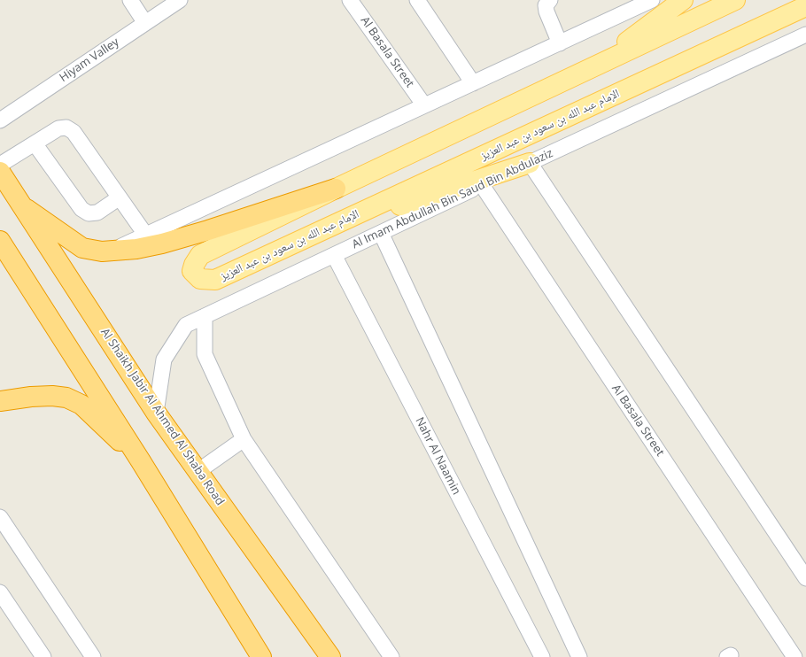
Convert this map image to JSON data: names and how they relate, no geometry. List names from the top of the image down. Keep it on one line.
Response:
{"streets":{"highway":["Al Shaikh Jabir Al Ahmed Al Shaba Road"],"main road":["الإمام عبد الله بن سعود بن عبد العزيز"],"street":["Al Basala Street","Hiyam Valley","Al Imam Abdullah Bin Saud Bin Abdulaziz","Nahr Al Naamin"]},"crossings":[["Al Basala Street","Al Imam Abdullah Bin Saud Bin Abdulaziz"],["Al Imam Abdullah Bin Saud Bin Abdulaziz","Al Shaikh Jabir Al Ahmed Al Shaba Road"],["Al Imam Abdullah Bin Saud Bin Abdulaziz","Nahr Al Naamin"]]}
